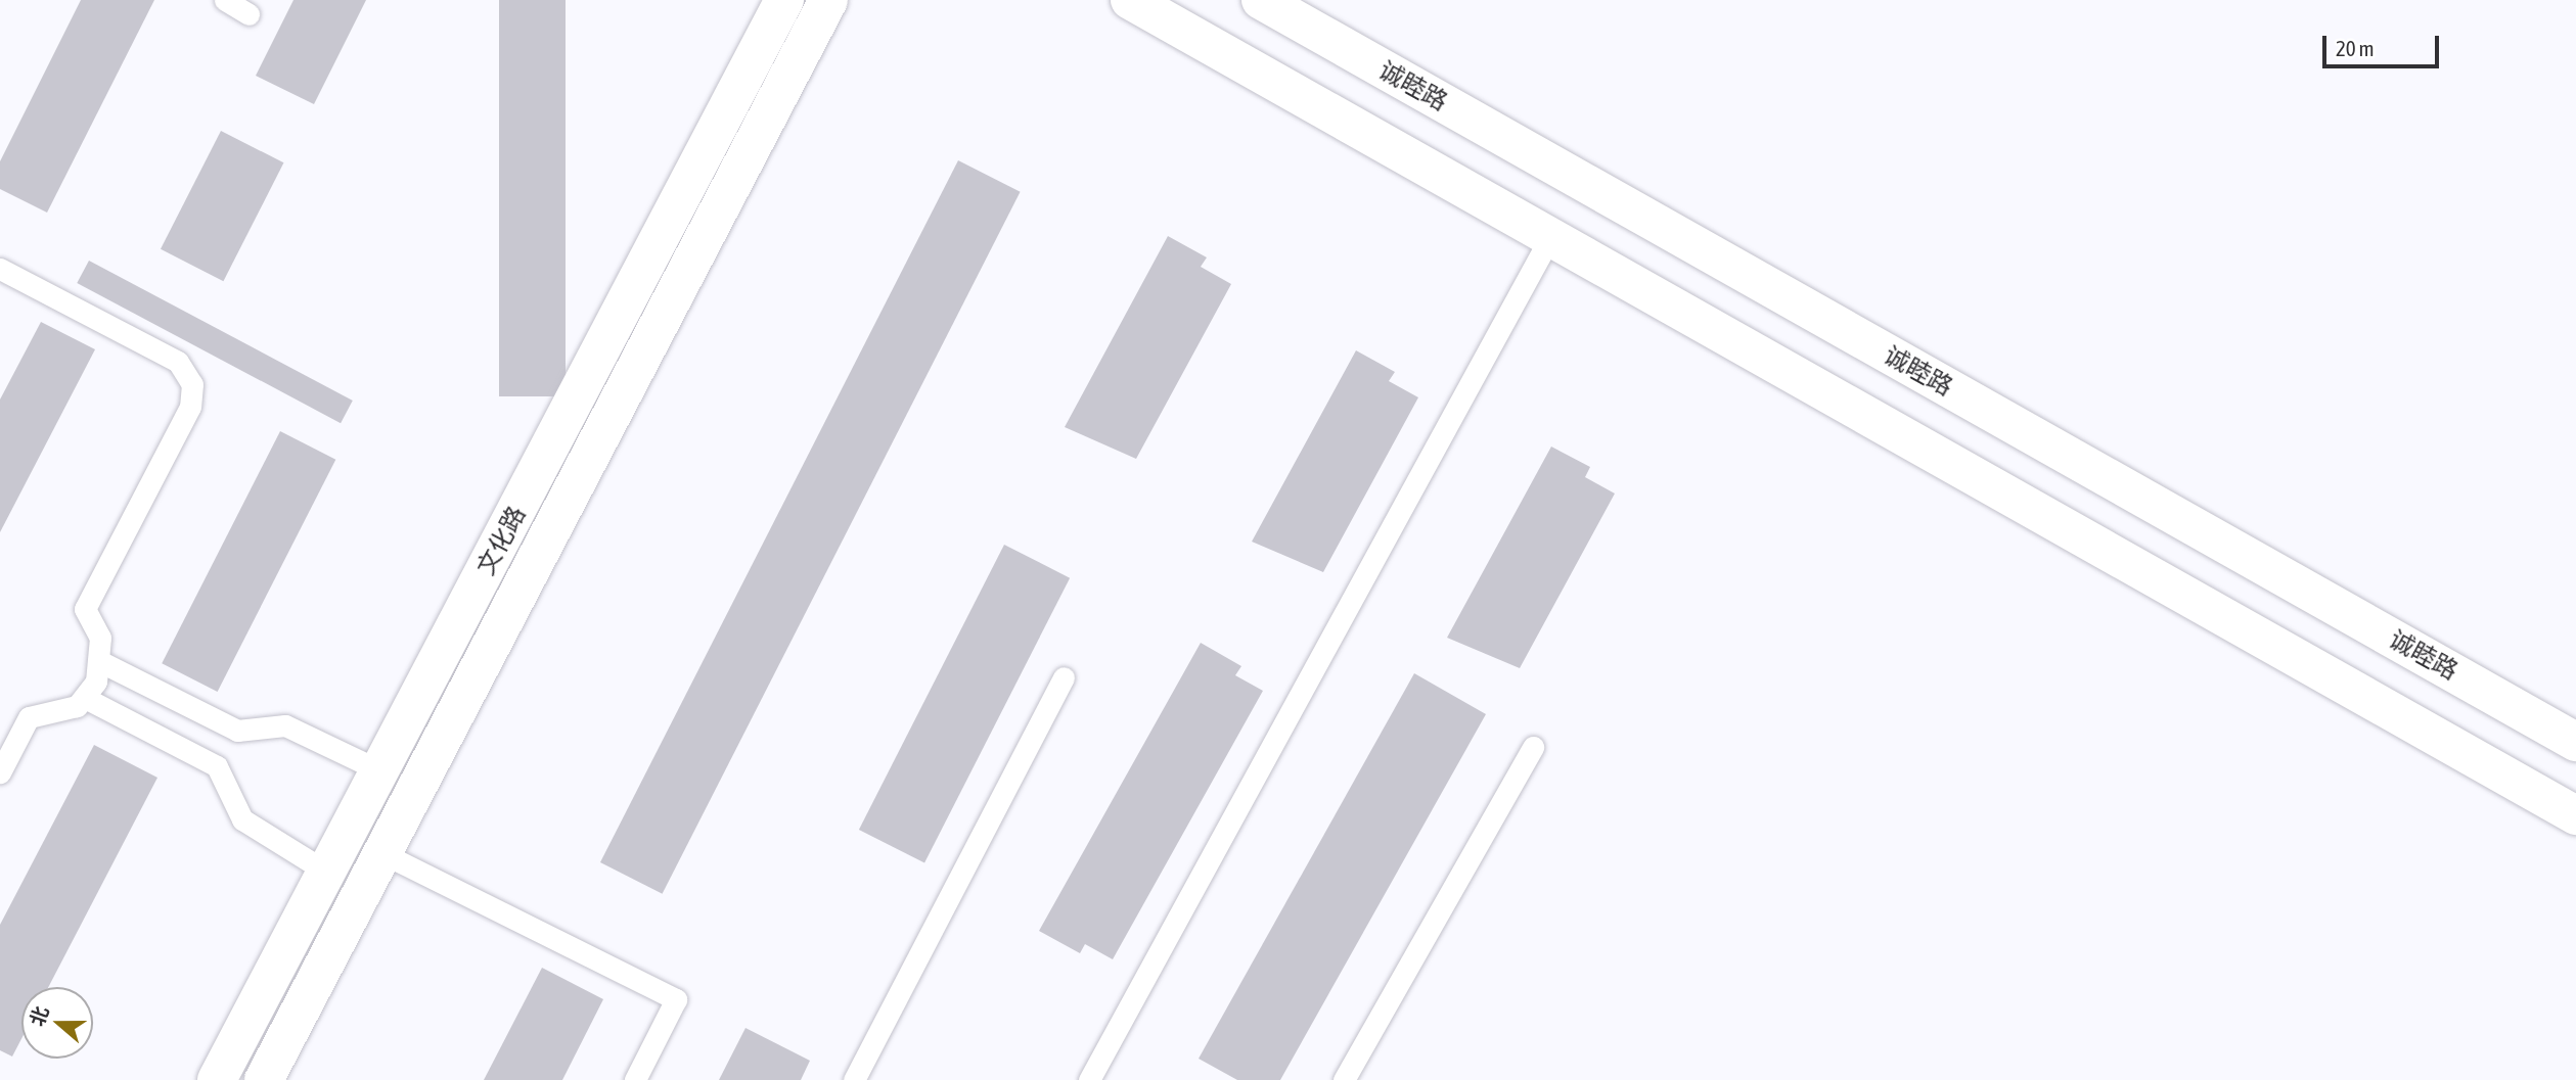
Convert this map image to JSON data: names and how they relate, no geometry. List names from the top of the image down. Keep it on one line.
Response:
{"streets":{"street":["诚睦路","文化路"]},"scale_bar":"20 m","north":"left"}
